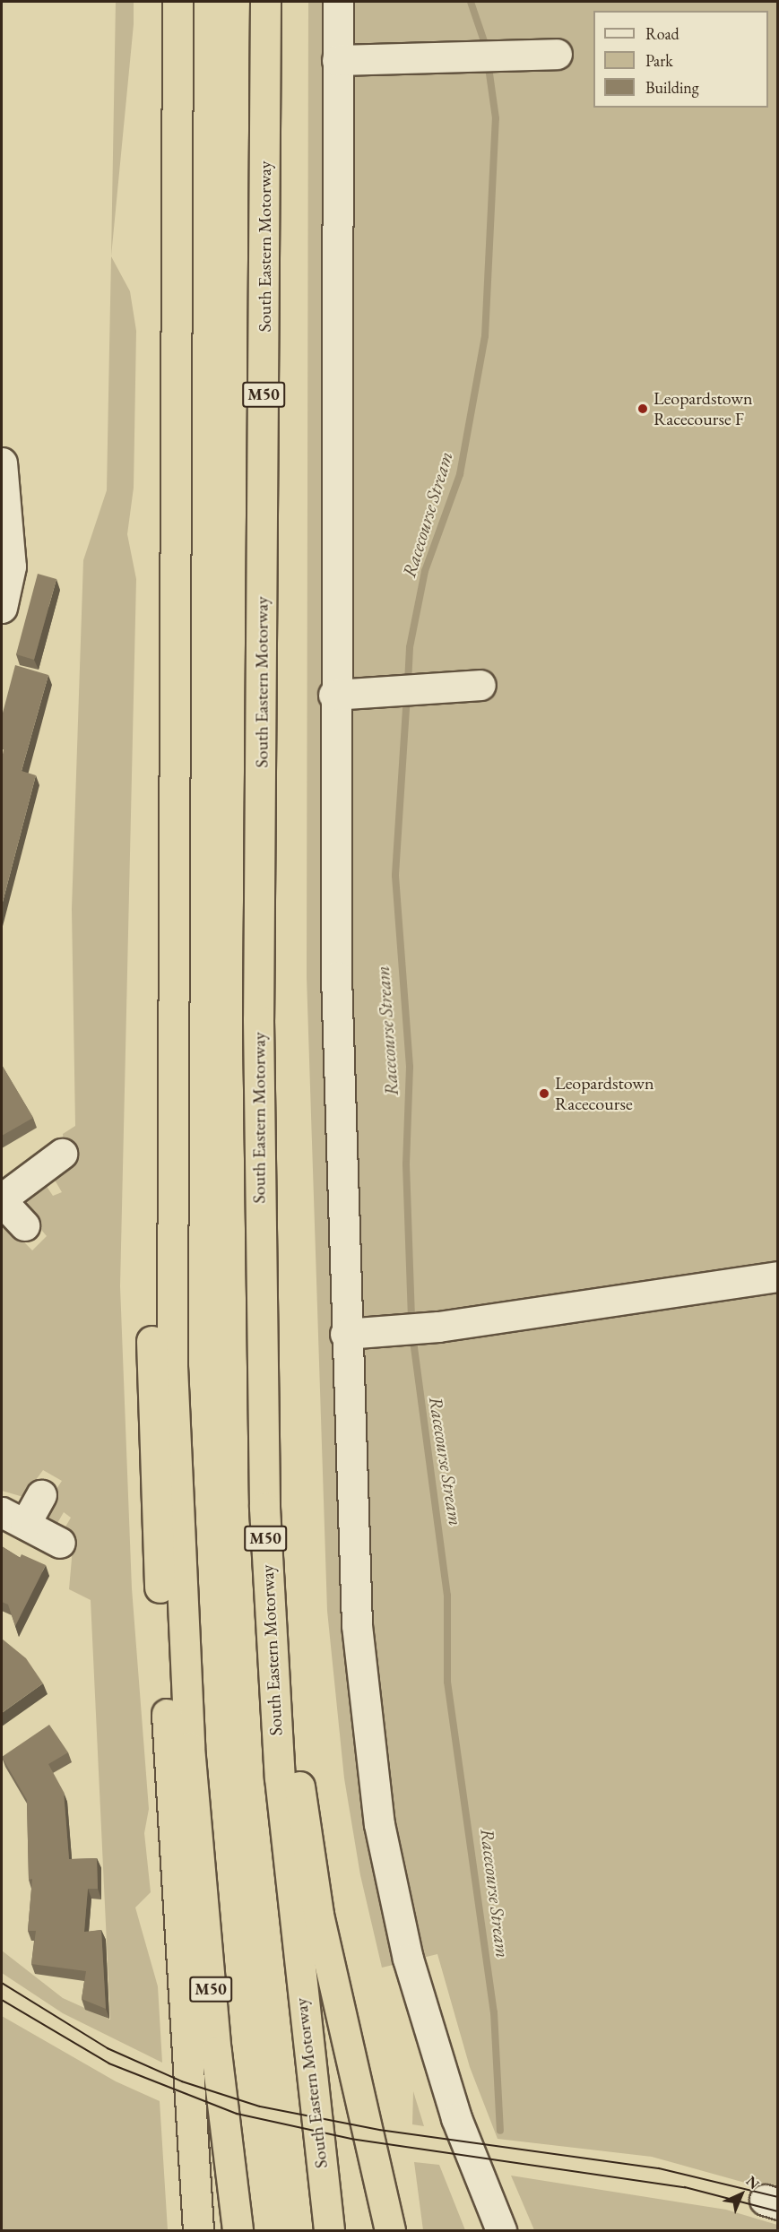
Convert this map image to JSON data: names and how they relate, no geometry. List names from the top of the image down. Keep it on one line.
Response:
{"streets":{"highway":["South Eastern Motorway","M50"]},"water":["Racecourse Stream"],"places":["Leopardstown Racecourse F","Leopardstown Racecourse"],"legend":["Road","Park","Building"],"north":"top right"}
